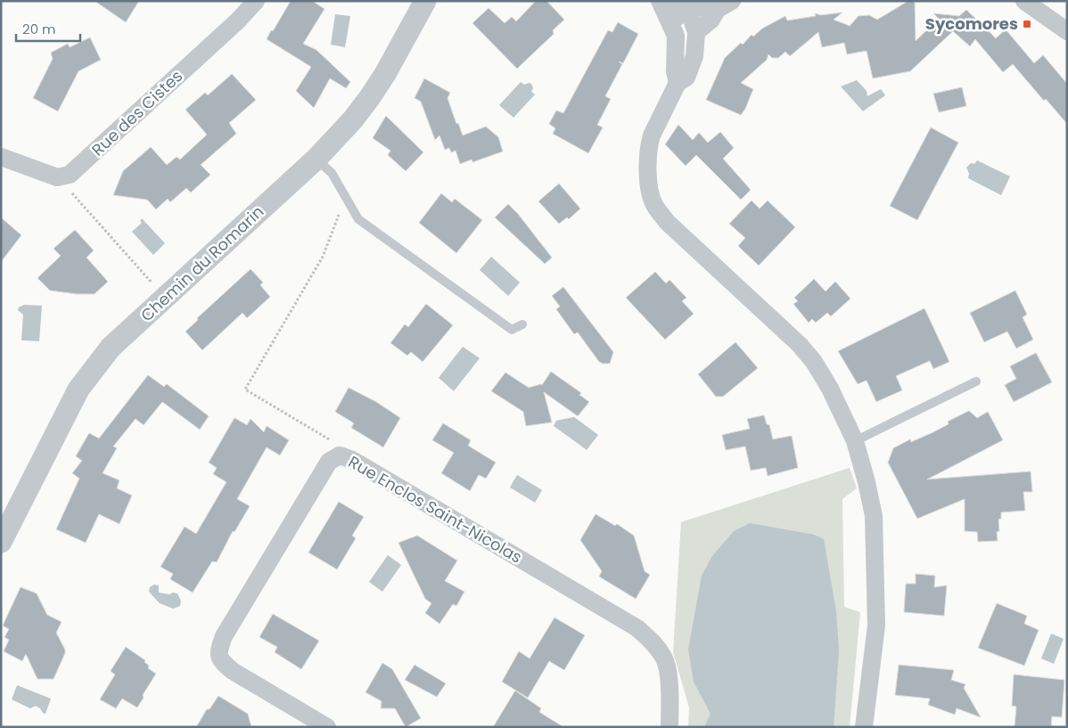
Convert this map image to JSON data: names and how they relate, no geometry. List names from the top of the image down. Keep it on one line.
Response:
{"streets":{"street":["Rue des Cistes","Chemin du Romarin","Rue Enclos Saint-Nicolas"]},"places":{"transit":["Sycomores"]},"scale_bar":"20 m"}
